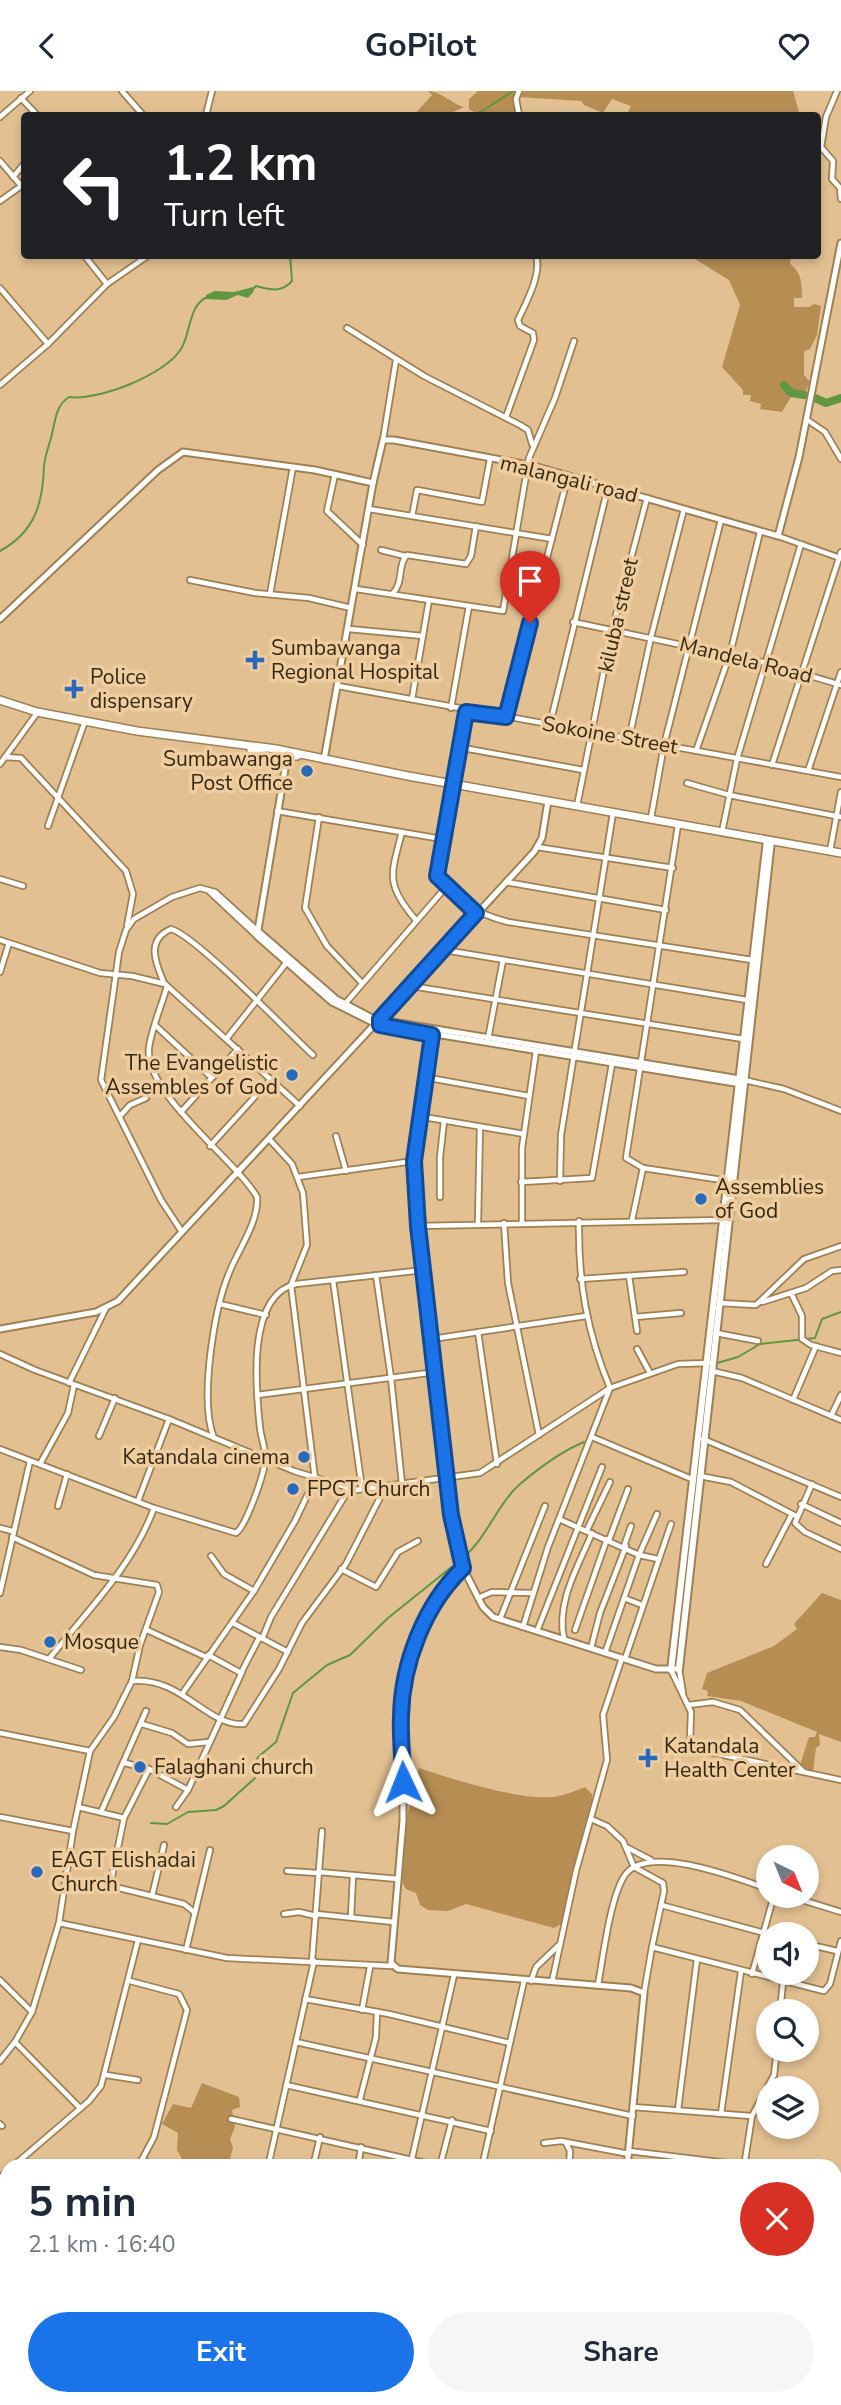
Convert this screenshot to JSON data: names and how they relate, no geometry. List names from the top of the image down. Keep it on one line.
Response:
{"streets":{"street":["malangali road","kiluba street","Mandela Road","Sokoine Street"]},"crossings":[["malangali road","kiluba street"],["kiluba street","Mandela Road"],["kiluba street","Sokoine Street"]],"places":{"health":["Sumbawanga Regional Hospital","Police dispensary","Katandala Health Center"],"other":["Sumbawanga Post Office","The Evangelistic Assembles of God","Assemblies of God","Katandala cinema","FPCT Church","Mosque","Falaghani church","EAGT Elishadai Church"]},"north":"bottom right","page":{"header":"GoPilot","turn":["1.2 km","Turn left"],"heading":["5 min","2.1 km · 16:40"],"buttons":["Exit","Share"]}}
